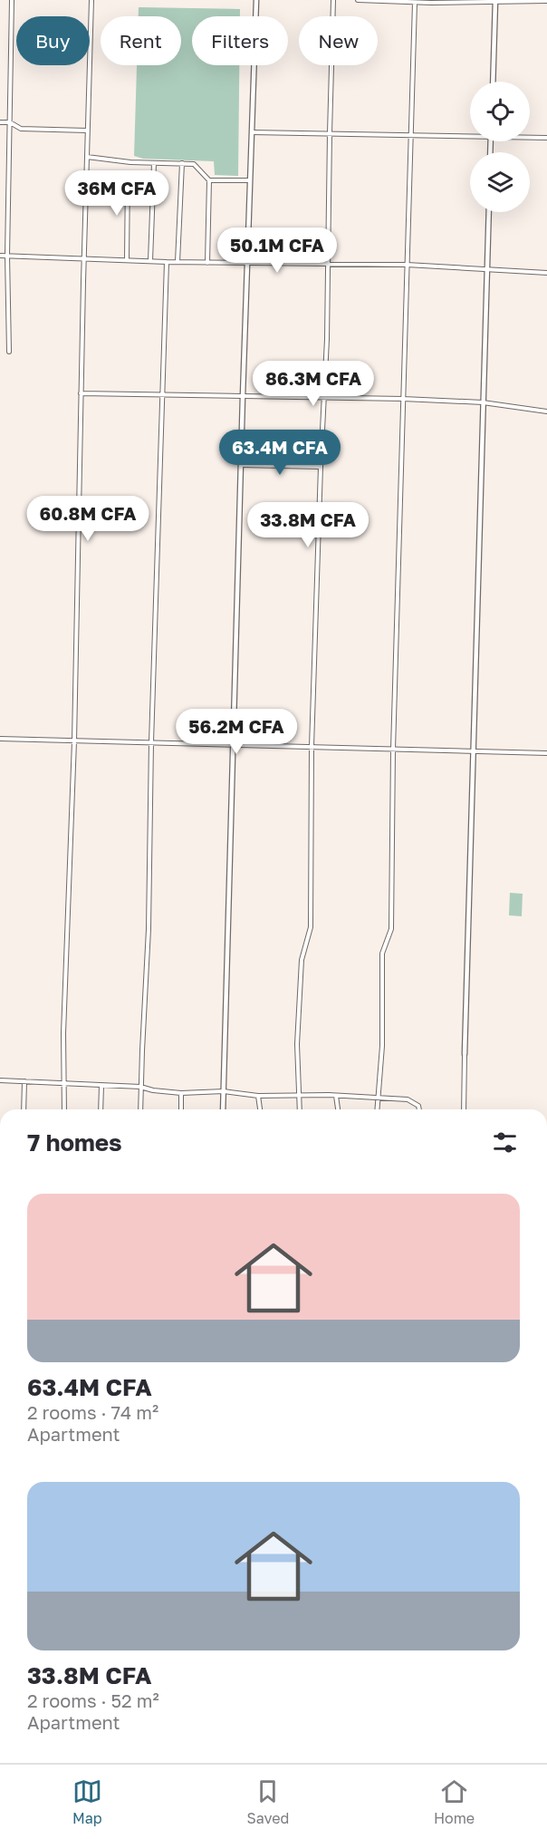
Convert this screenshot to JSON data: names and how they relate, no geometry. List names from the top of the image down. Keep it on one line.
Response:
{"page":{"chip":["Buy","Rent","Filters","New"],"price":["36M CFA","50.1M CFA","86.3M CFA","63.4M CFA","60.8M CFA","33.8M CFA","56.2M CFA"],"heading":"7 homes","list":[{"name":"63.4M CFA","note":"2 rooms · 74 m² · Apartment"},{"name":"33.8M CFA","note":"2 rooms · 52 m² · Apartment"}],"tabs":["Map","Saved","Home"]}}
